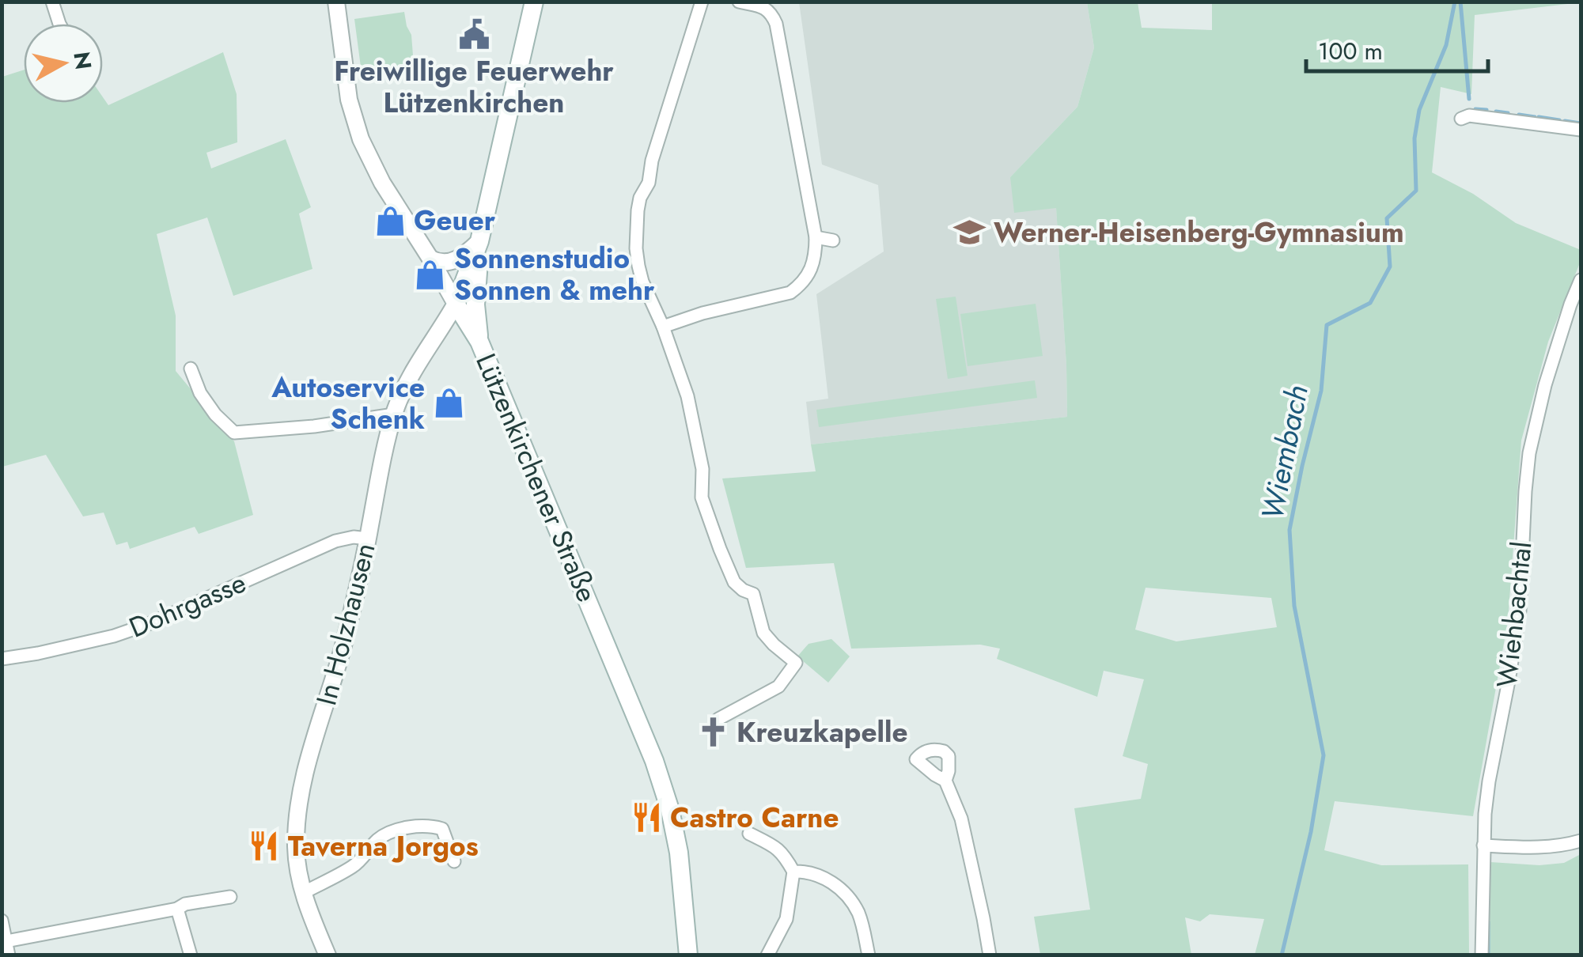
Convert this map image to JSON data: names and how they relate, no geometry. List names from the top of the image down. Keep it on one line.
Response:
{"streets":{"main road":["Lützenkirchener Straße"],"street":["Dohrgasse","Wiehbachtal","In Holzhausen"]},"crossings":[["Lützenkirchener Straße","In Holzhausen"],["Dohrgasse","In Holzhausen"]],"water":["Wiembach"],"places":{"public building":["Freiwillige Feuerwehr Lützenkirchen"],"shop":["Geuer","Sonnenstudio Sonnen & mehr","Autoservice Schenk"],"school or university":["Werner-Heisenberg-Gymnasium"],"church":["Kreuzkapelle"],"restaurant":["Castro Carne","Taverna Jorgos"]},"scale_bar":"100 m","north":"right"}
